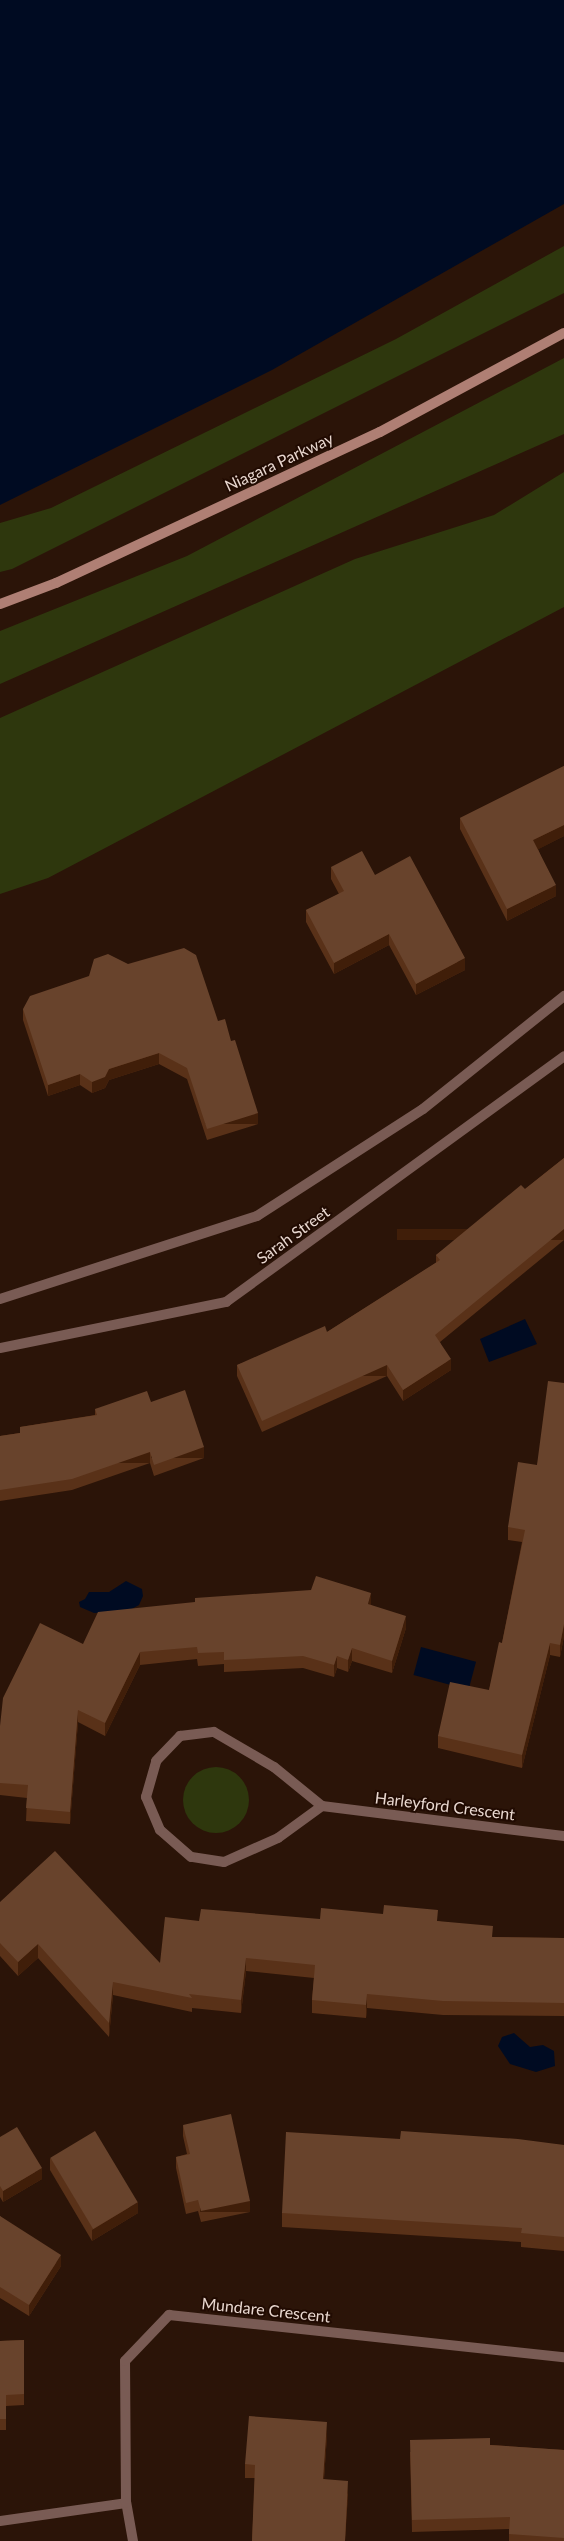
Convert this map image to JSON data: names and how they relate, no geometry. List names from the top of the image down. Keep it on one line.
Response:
{"streets":{"main road":["Niagara Parkway"],"street":["Sarah Street","Harleyford Crescent","Mundare Crescent"]}}
